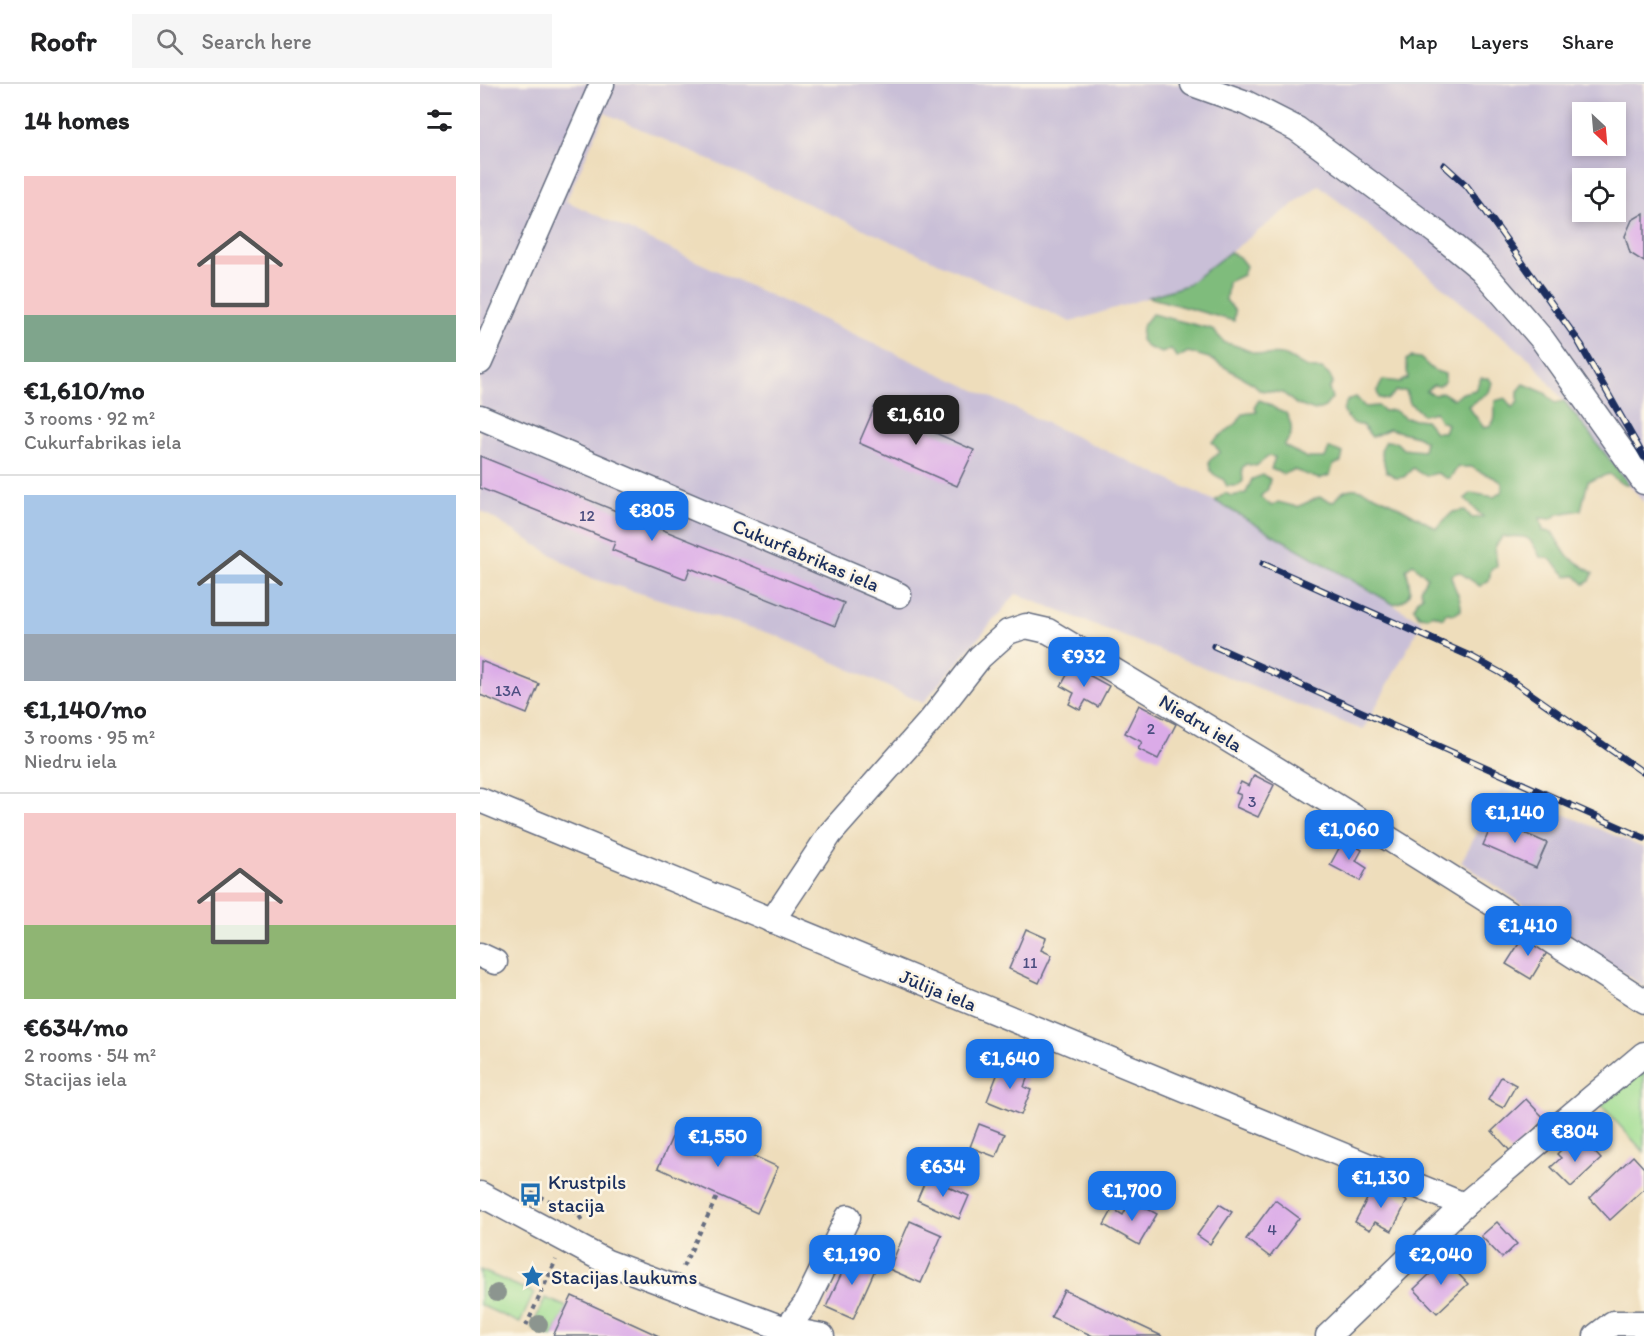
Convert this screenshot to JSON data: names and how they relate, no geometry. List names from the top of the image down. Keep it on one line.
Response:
{"streets":{"street":["Cukurfabrikas iela","Niedru iela","Jūlija iela"]},"crossings":[["Niedru iela","Jūlija iela"]],"places":{"bus stop":["Krustpils stacija"],"place":["Stacijas laukums"]},"house_numbers":["12","13A","2","3","11","4"],"north":"bottom right","page":{"header":"Roofr","search":"Search here","nav":["Map","Layers","Share"],"heading":"14 homes","list":[{"name":"€1,610/mo","note":"3 rooms · 92 m² · Cukurfabrikas iela"},{"name":"€1,140/mo","note":"3 rooms · 95 m² · Niedru iela"},{"name":"€634/mo","note":"2 rooms · 54 m² · Stacijas iela"}],"price":["€1,610","€805","€932","€1,140","€1,060","€1,410","€1,640","€804","€1,550","€634","€1,130","€1,700","€1,190","€2,040"]}}
